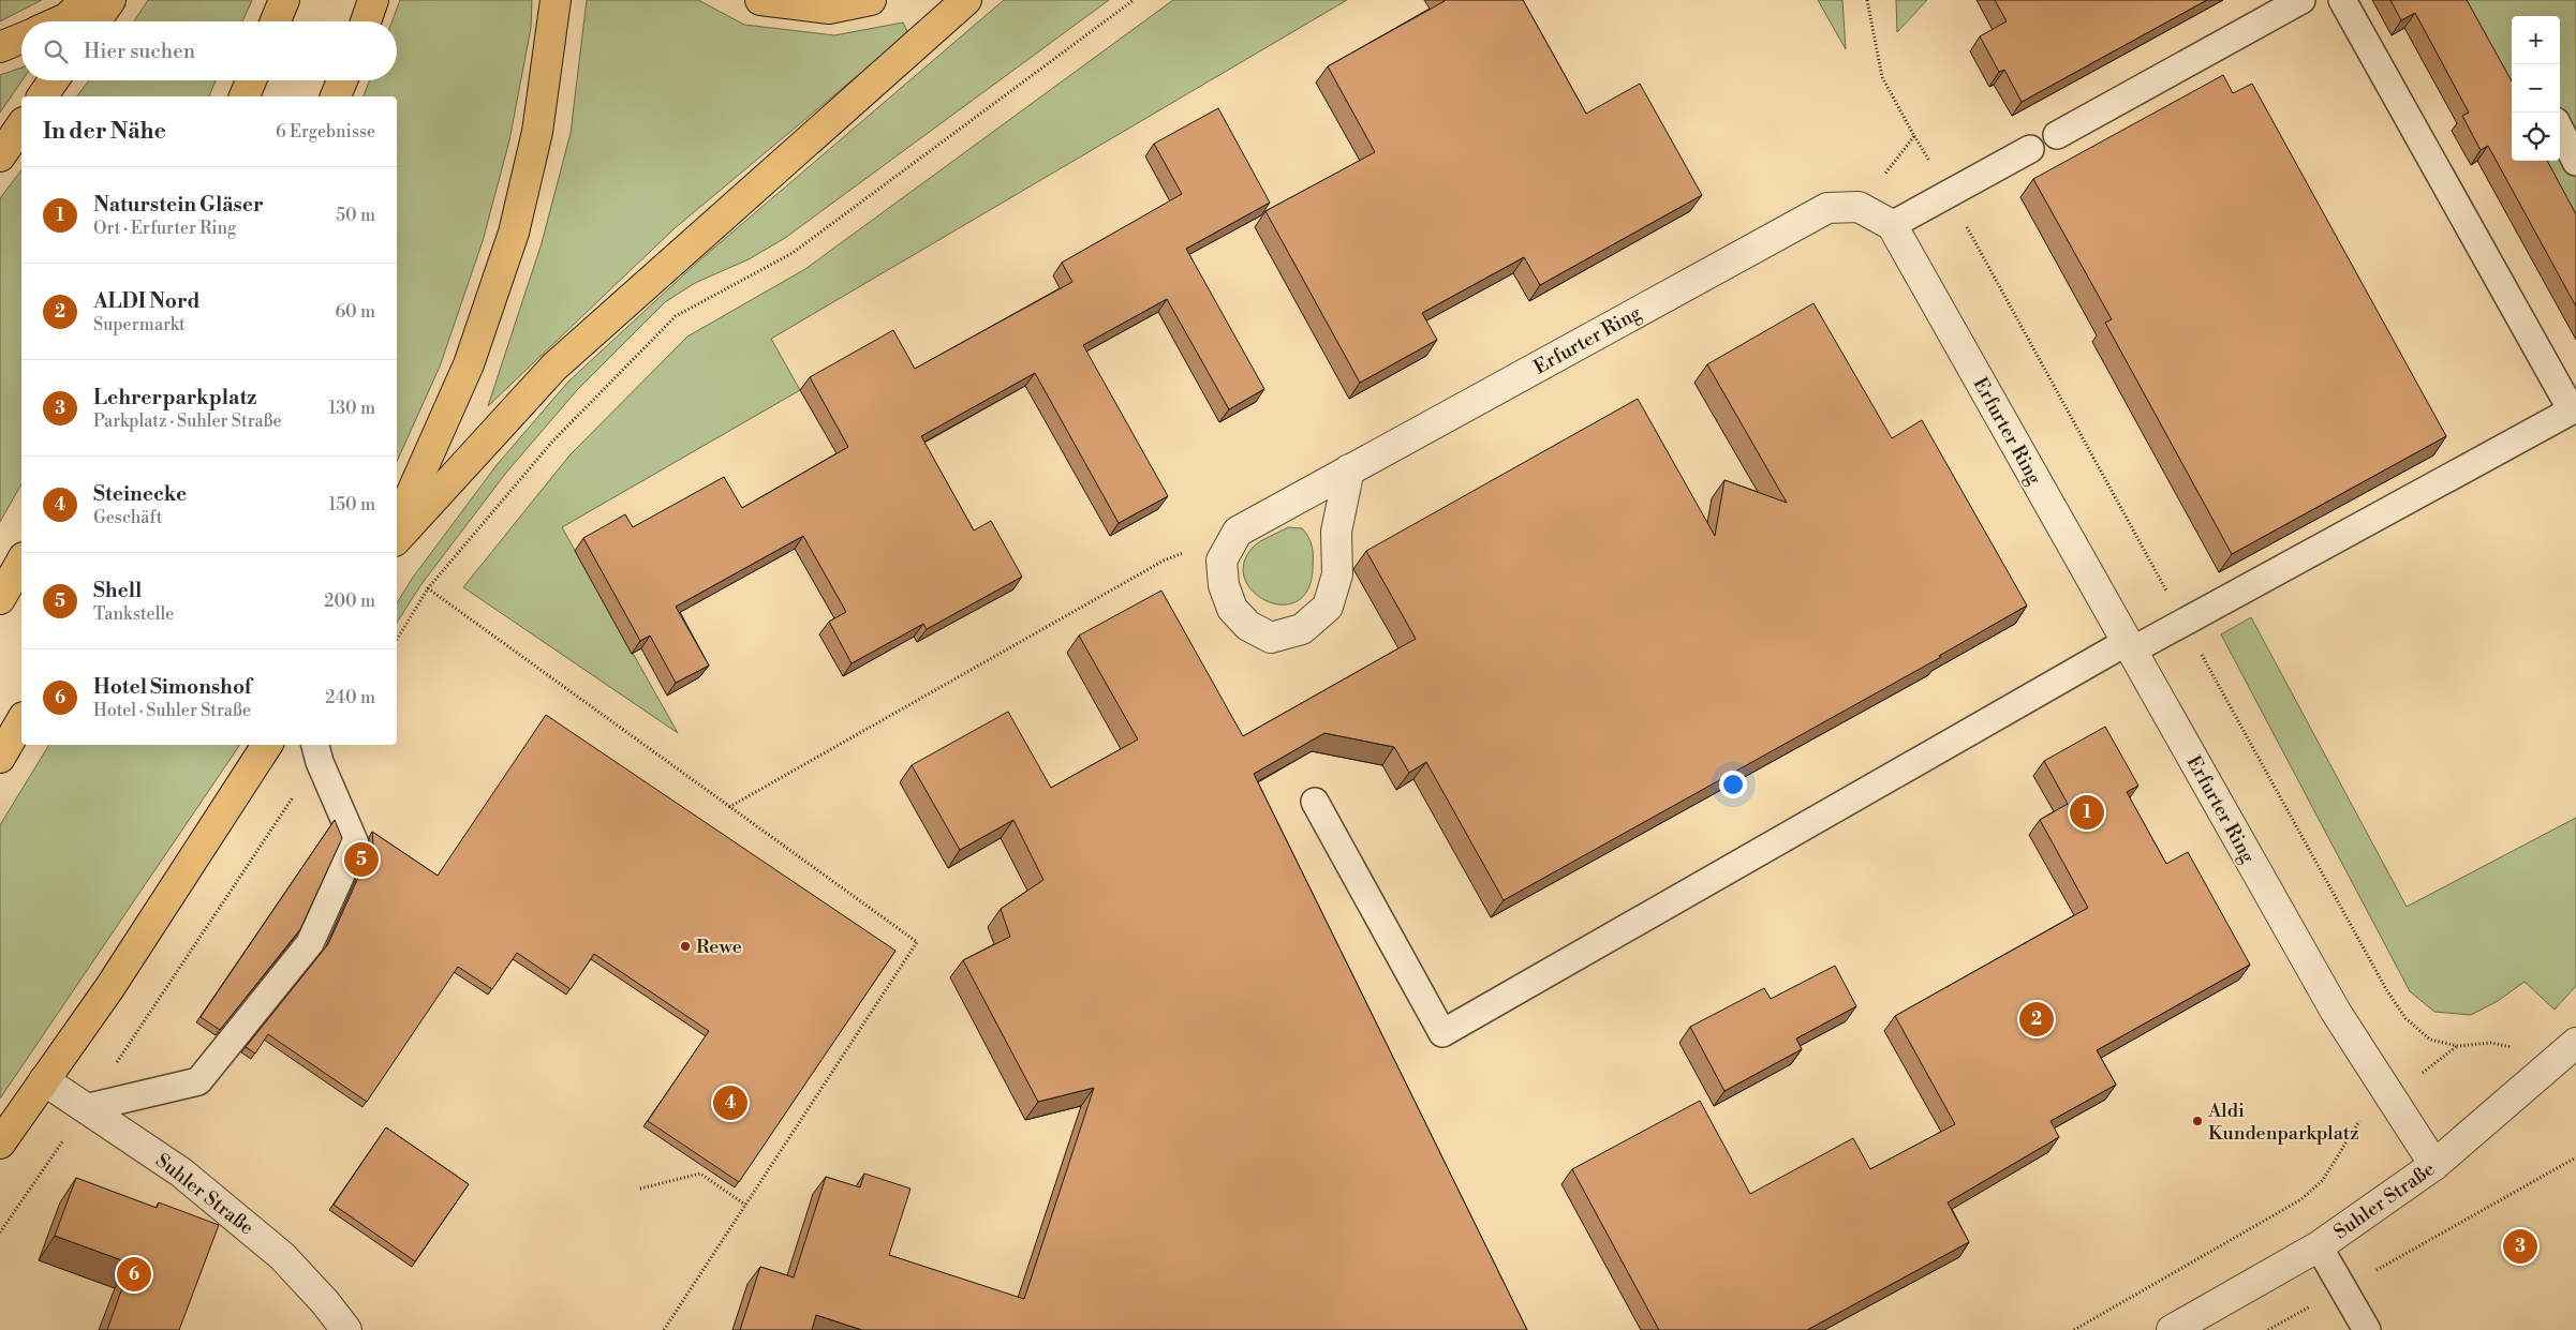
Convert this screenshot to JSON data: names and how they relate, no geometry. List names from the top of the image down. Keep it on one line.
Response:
{"streets":{"street":["Erfurter Ring","Suhler Straße"]},"crossings":[["Erfurter Ring","Suhler Straße"]],"places":["Rewe","Aldi Kundenparkplatz"],"page":{"map_buttons":["+","−"],"search":"Hier suchen","heading":["In der Nähe","6 Ergebnisse"],"list":[{"mark":"1","name":"Naturstein Gläser","note":"Ort · Erfurter Ring","value":"50 m"},{"mark":"2","name":"ALDI Nord","note":"Supermarkt","value":"60 m"},{"mark":"3","name":"Lehrerparkplatz","note":"Parkplatz · Suhler Straße","value":"130 m"},{"mark":"4","name":"Steinecke","note":"Geschäft","value":"150 m"},{"mark":"5","name":"Shell","note":"Tankstelle","value":"200 m"},{"mark":"6","name":"Hotel Simonshof","note":"Hotel · Suhler Straße","value":"240 m"}],"pins":["1","5","2","4","3","6"]}}
